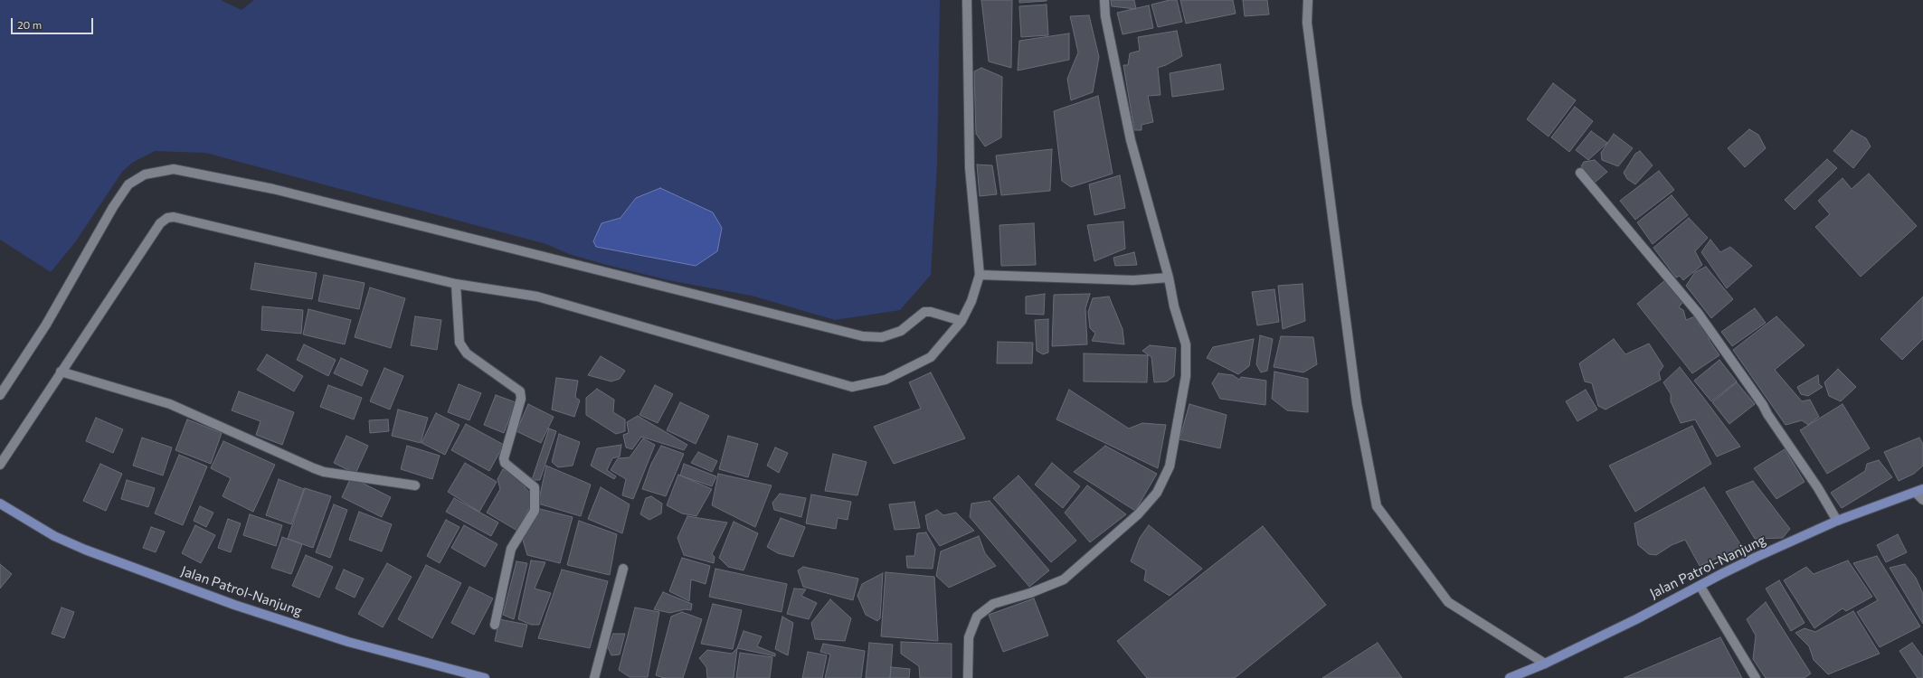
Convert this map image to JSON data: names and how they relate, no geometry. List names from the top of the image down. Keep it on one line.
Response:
{"streets":{"main road":["Jalan Patrol-Nanjung"]},"scale_bar":"20 m"}
